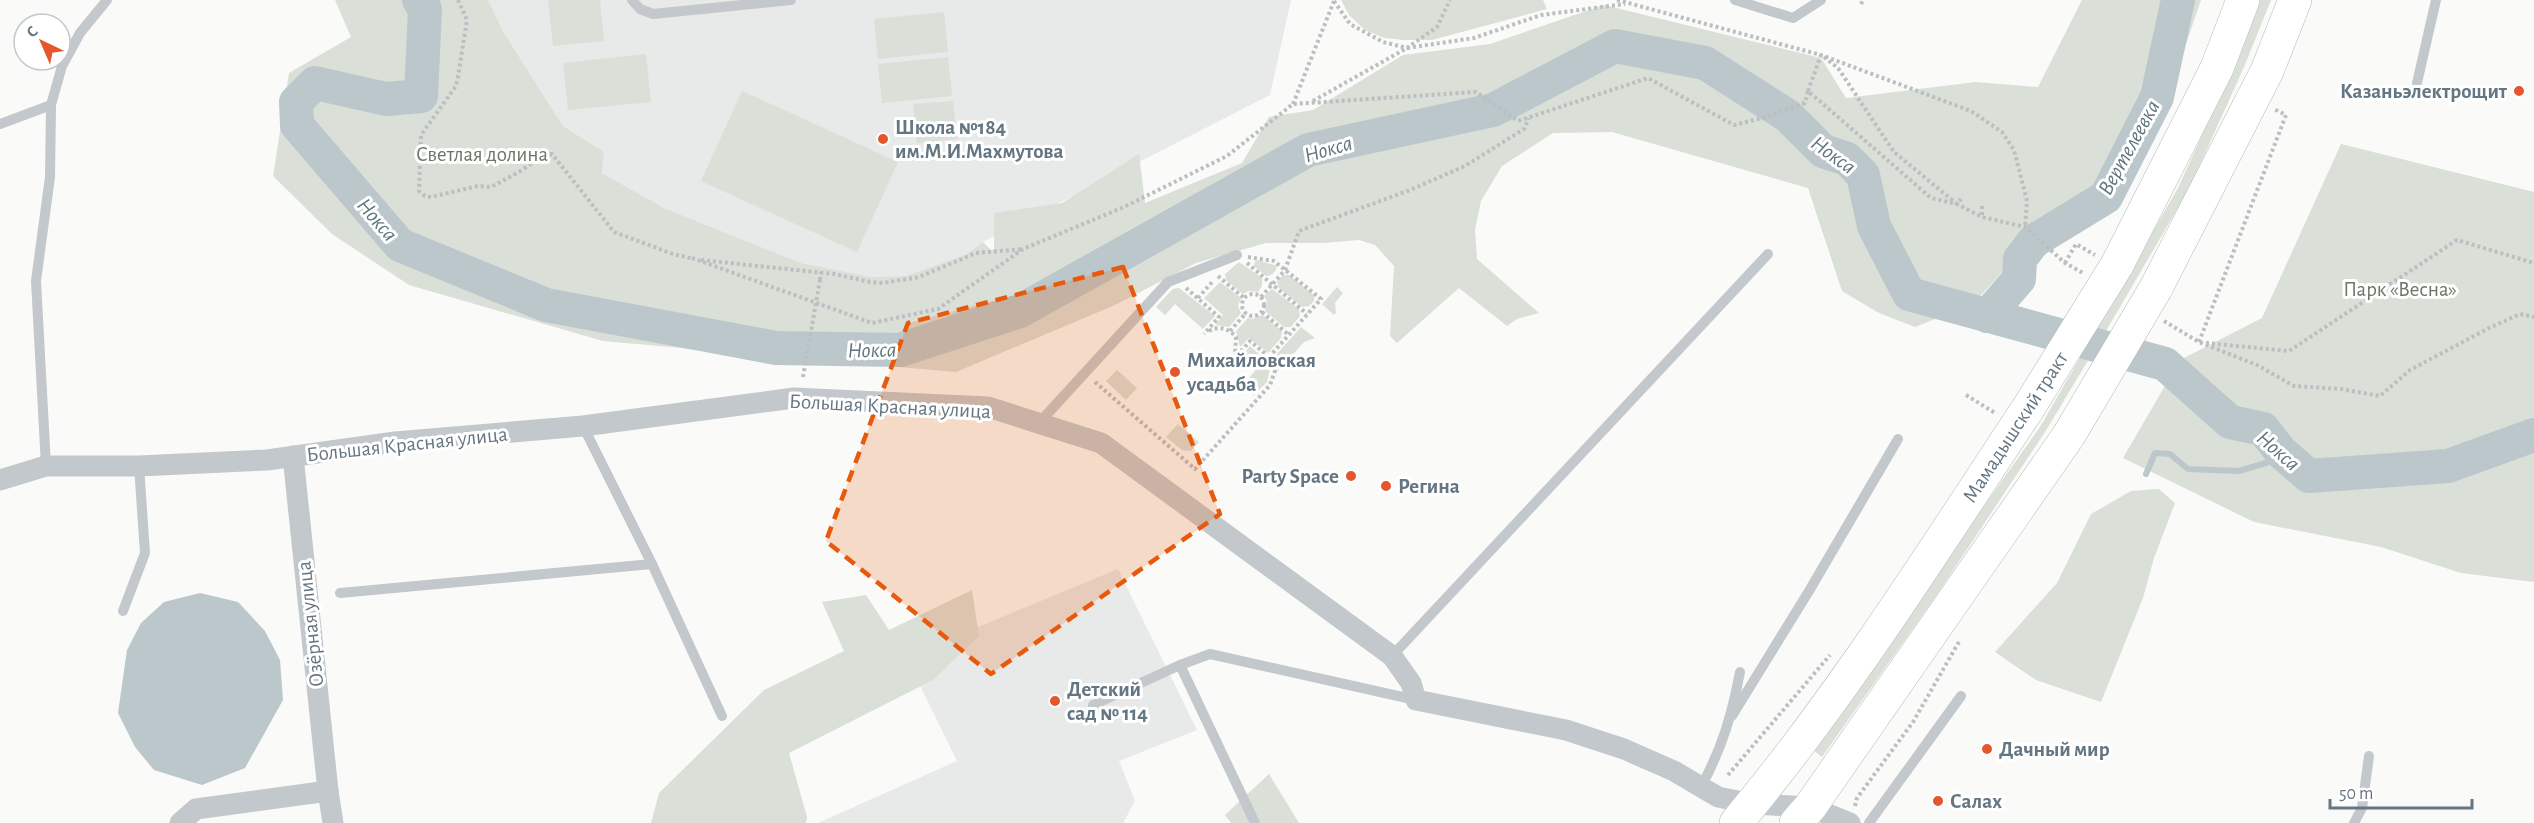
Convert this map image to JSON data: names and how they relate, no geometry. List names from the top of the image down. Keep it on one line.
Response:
{"streets":{"main road":["Мамадышский тракт"],"street":["Большая Красная улица","Озёрная улица"]},"crossings":[["Большая Красная улица","Озёрная улица"]],"water":["Вертелеевка","Нокса"],"parks":["Светлая долина","Парк «Весна»"],"places":["Казаньэлектрощит","Школа №184 им.М.И.Махмутова","Михайловская усадьба","Party Space","Регина","Детский сад № 114","Дачный мир","Салах"],"scale_bar":"50 m","north":"top left"}
